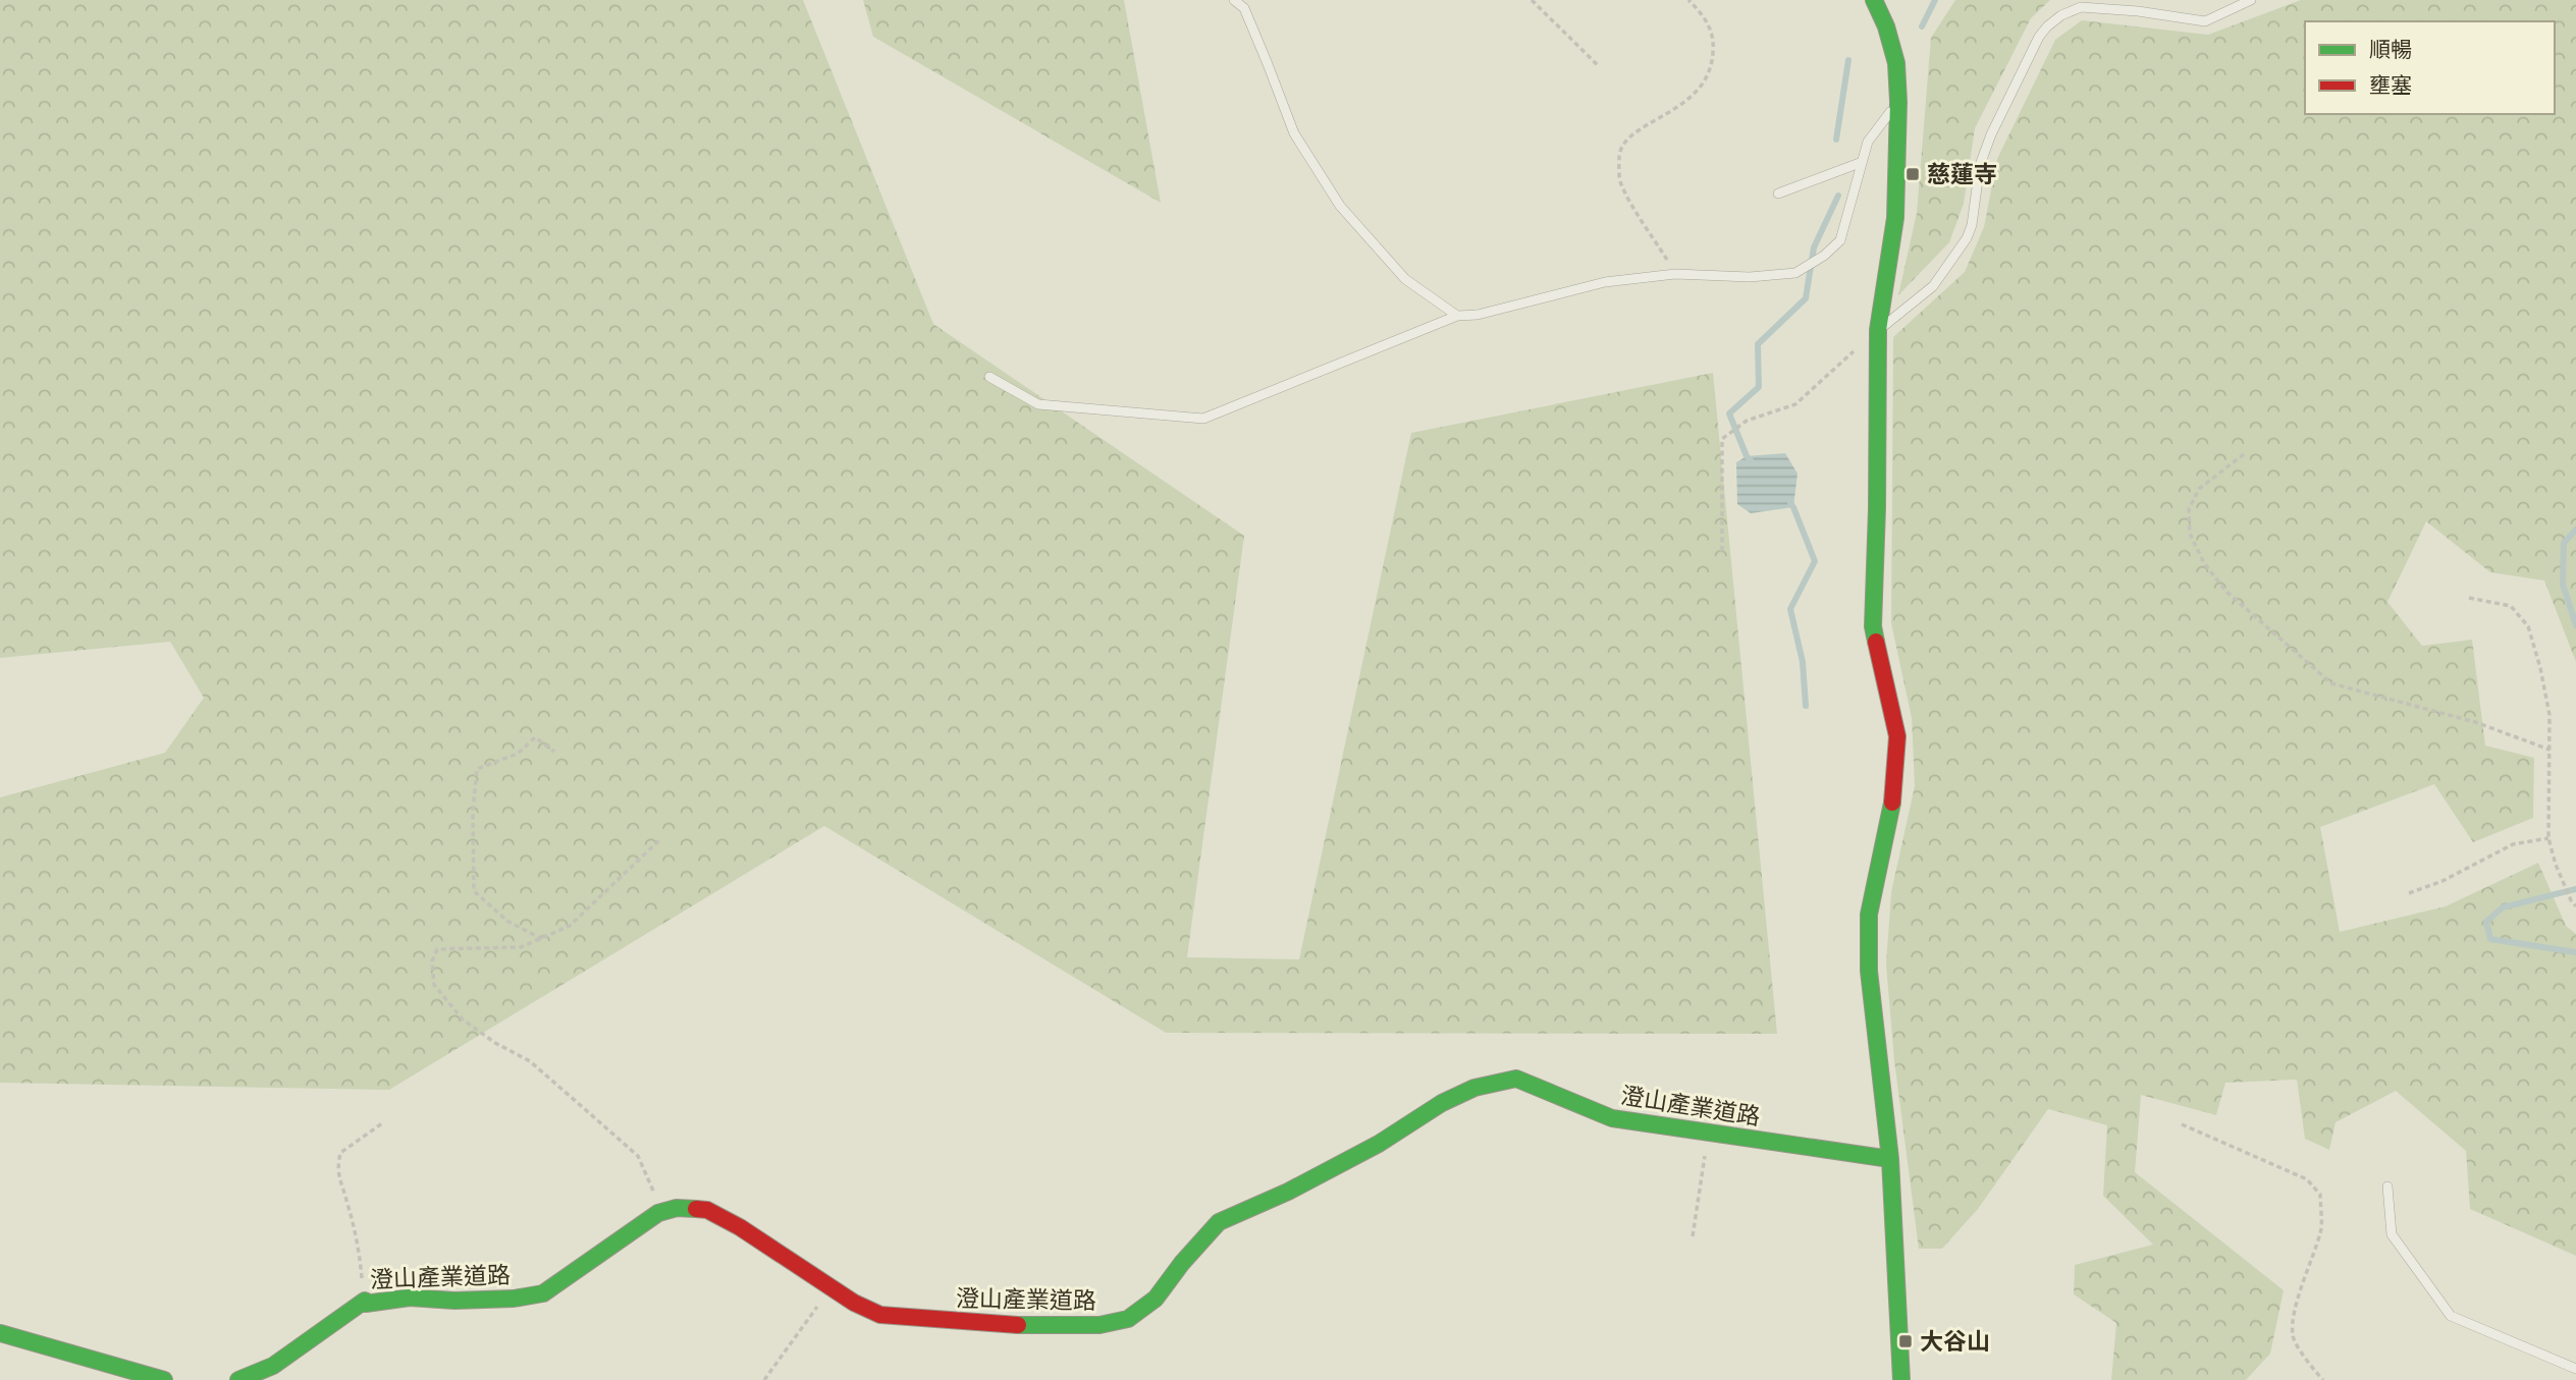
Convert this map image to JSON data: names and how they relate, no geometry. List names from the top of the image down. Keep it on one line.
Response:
{"streets":{"street":["澄山產業道路"]},"places":{"transit":["慈蓮寺","大谷山"]},"legend":["順暢","壅塞"]}
